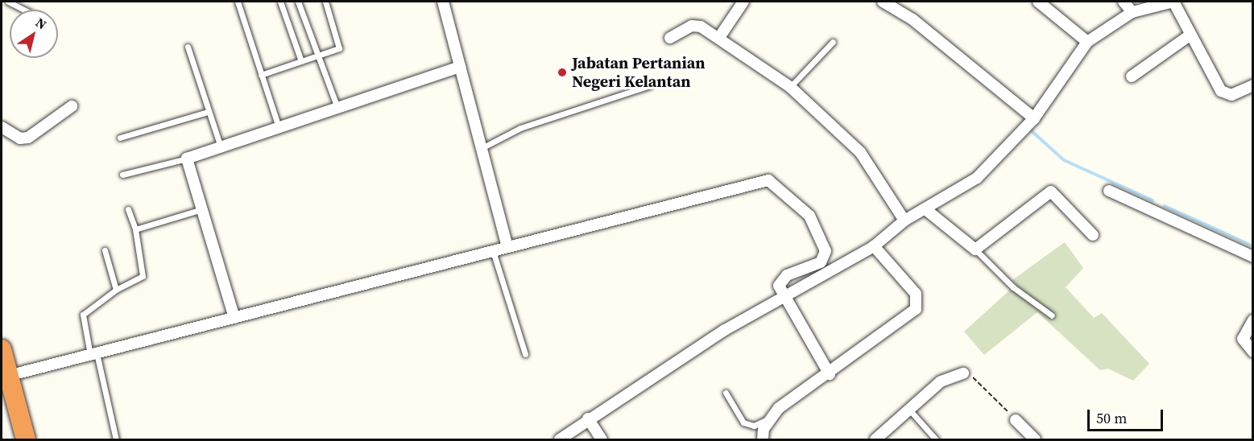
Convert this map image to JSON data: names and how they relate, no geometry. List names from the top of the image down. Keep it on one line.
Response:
{"places":["Jabatan Pertanian Negeri Kelantan"],"scale_bar":"50 m","north":"top right"}
